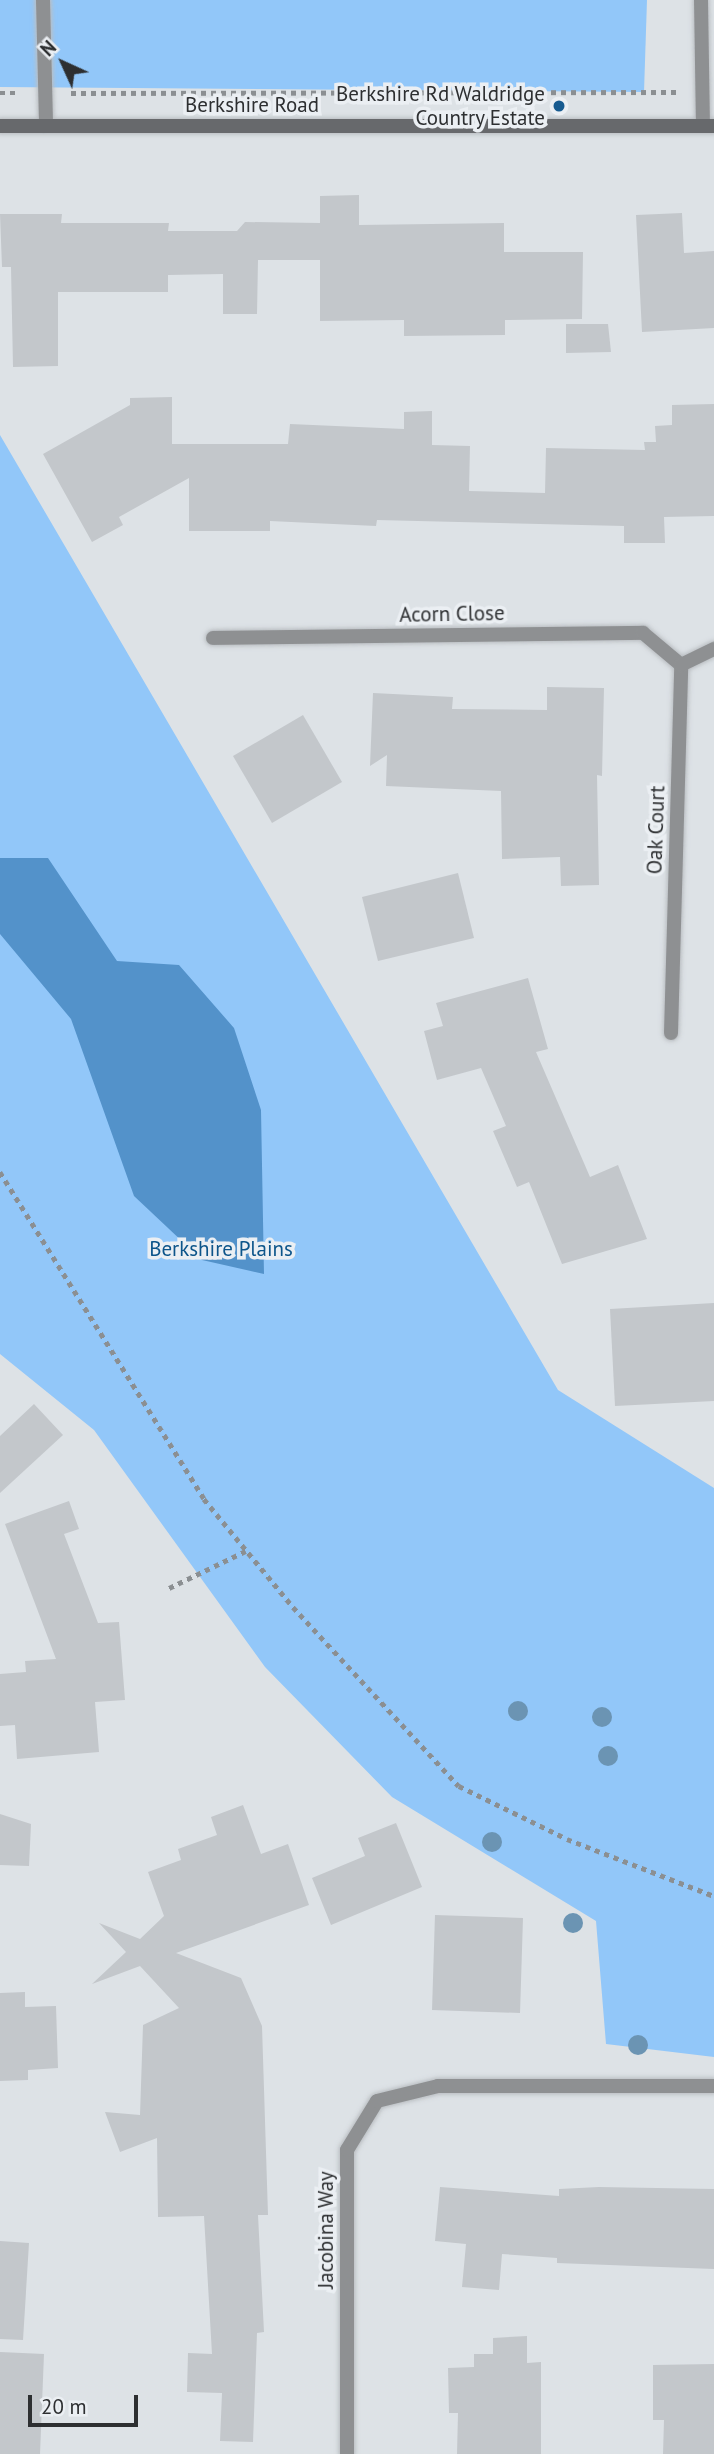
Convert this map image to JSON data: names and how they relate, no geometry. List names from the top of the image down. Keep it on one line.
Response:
{"streets":{"main road":["Berkshire Road"],"street":["Acorn Close","Oak Court","Jacobina Way"]},"crossings":[["Acorn Close","Oak Court"]],"parks":["Berkshire Plains"],"places":["Berkshire Rd Waldridge Country Estate"],"scale_bar":"20 m","north":"top left"}
